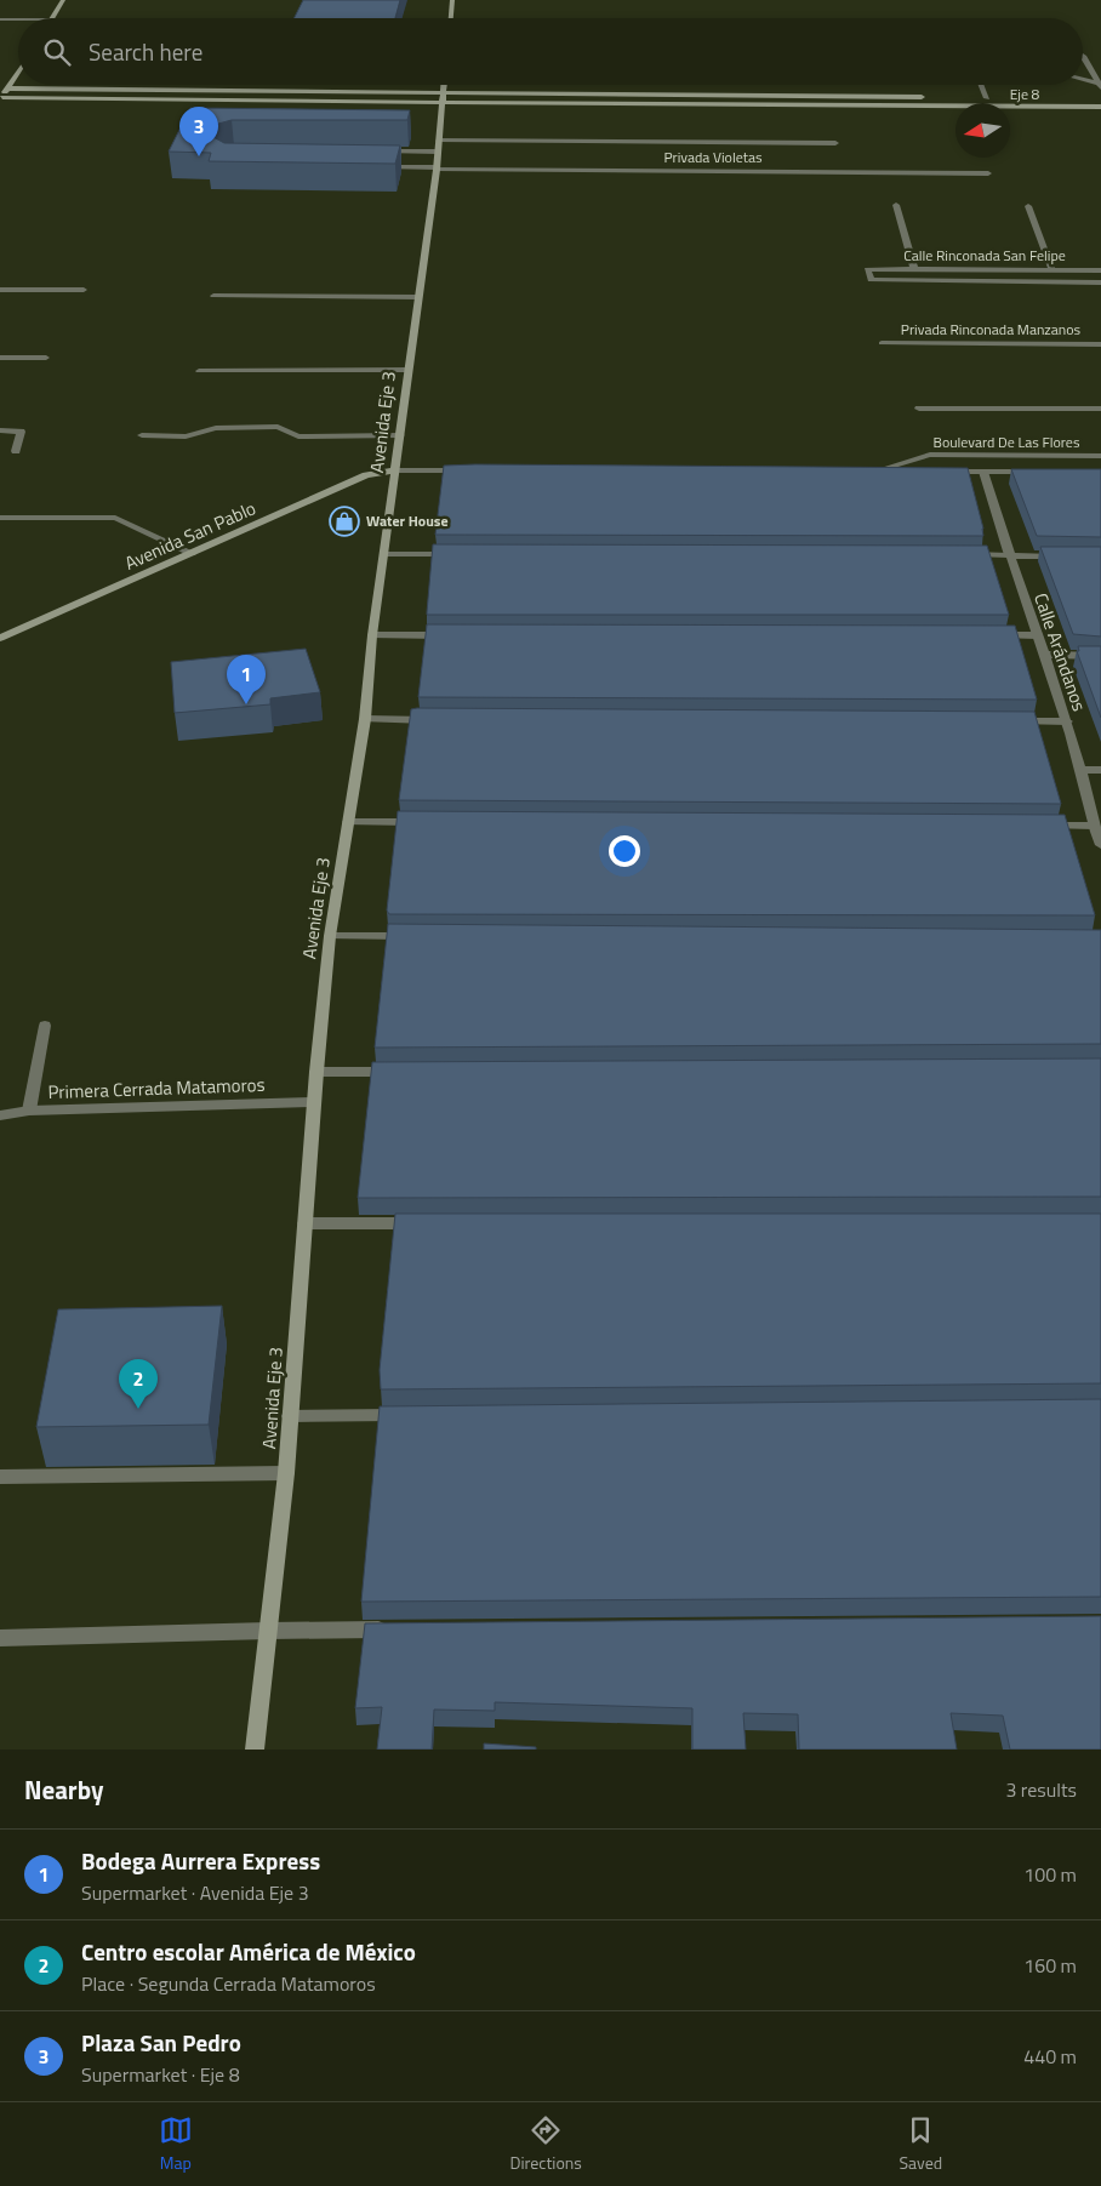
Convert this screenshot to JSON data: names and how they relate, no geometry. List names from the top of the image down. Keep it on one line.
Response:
{"streets":{"main road":["Eje 8","Avenida Eje 3","Avenida San Pablo"],"street":["Privada Violetas","Calle Rinconada San Felipe","Privada Rinconada Manzanos","Boulevard De Las Flores","Calle Arándanos","Primera Cerrada Matamoros"]},"crossings":[["Eje 8","Avenida Eje 3"],["Privada Violetas","Avenida Eje 3"],["Avenida Eje 3","Avenida San Pablo"],["Avenida Eje 3","Primera Cerrada Matamoros"],["Boulevard De Las Flores","Calle Arándanos"]],"places":{"shop":["Water House"]},"north":"left","page":{"search":"Search here","pins":["3","1","2"],"heading":["Nearby","3 results"],"list":[{"mark":"1","name":"Bodega Aurrera Express","note":"Supermarket · Avenida Eje 3","value":"100 m"},{"mark":"2","name":"Centro escolar América de México","note":"Place · Segunda Cerrada Matamoros","value":"160 m"},{"mark":"3","name":"Plaza San Pedro","note":"Supermarket · Eje 8","value":"440 m"}],"nav":["Map","Directions","Saved"]}}
